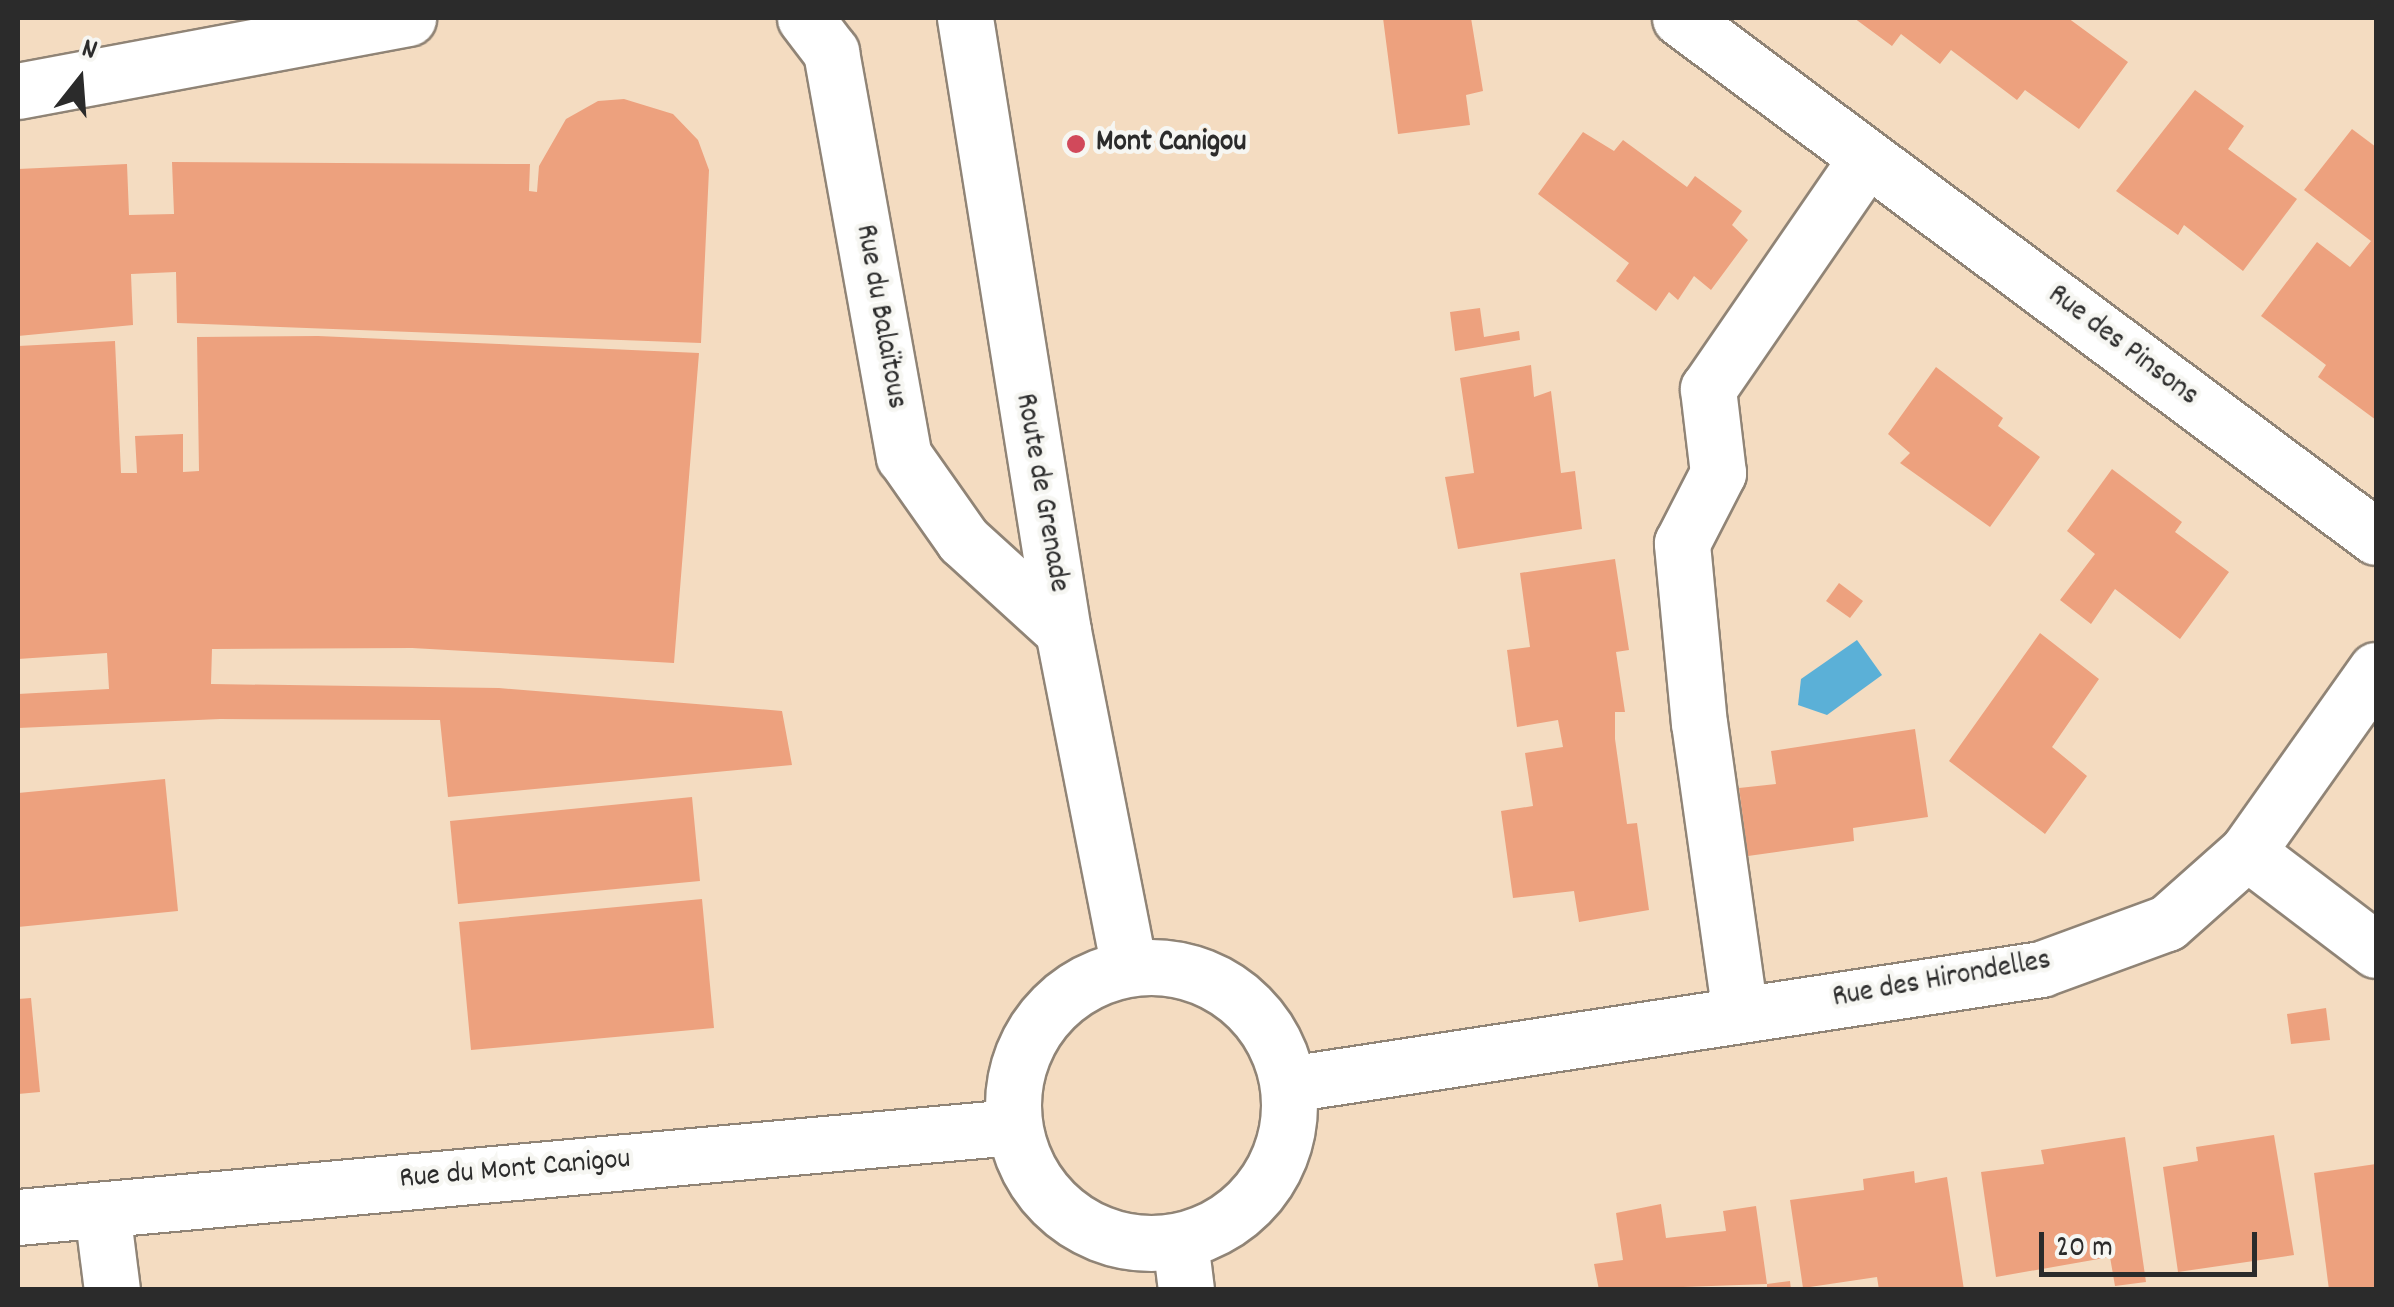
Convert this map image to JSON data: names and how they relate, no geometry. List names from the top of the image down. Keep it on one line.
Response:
{"streets":{"street":["Rue du Balaïtous","Rue des Pinsons","Route de Grenade","Rue des Hirondelles","Rue du Mont Canigou"]},"crossings":[["Rue du Balaïtous","Route de Grenade"],["Route de Grenade","Rue des Hirondelles"],["Route de Grenade","Rue du Mont Canigou"],["Rue des Hirondelles","Rue du Mont Canigou"]],"places":["Mont Canigou"],"scale_bar":"20 m","north":"top"}
